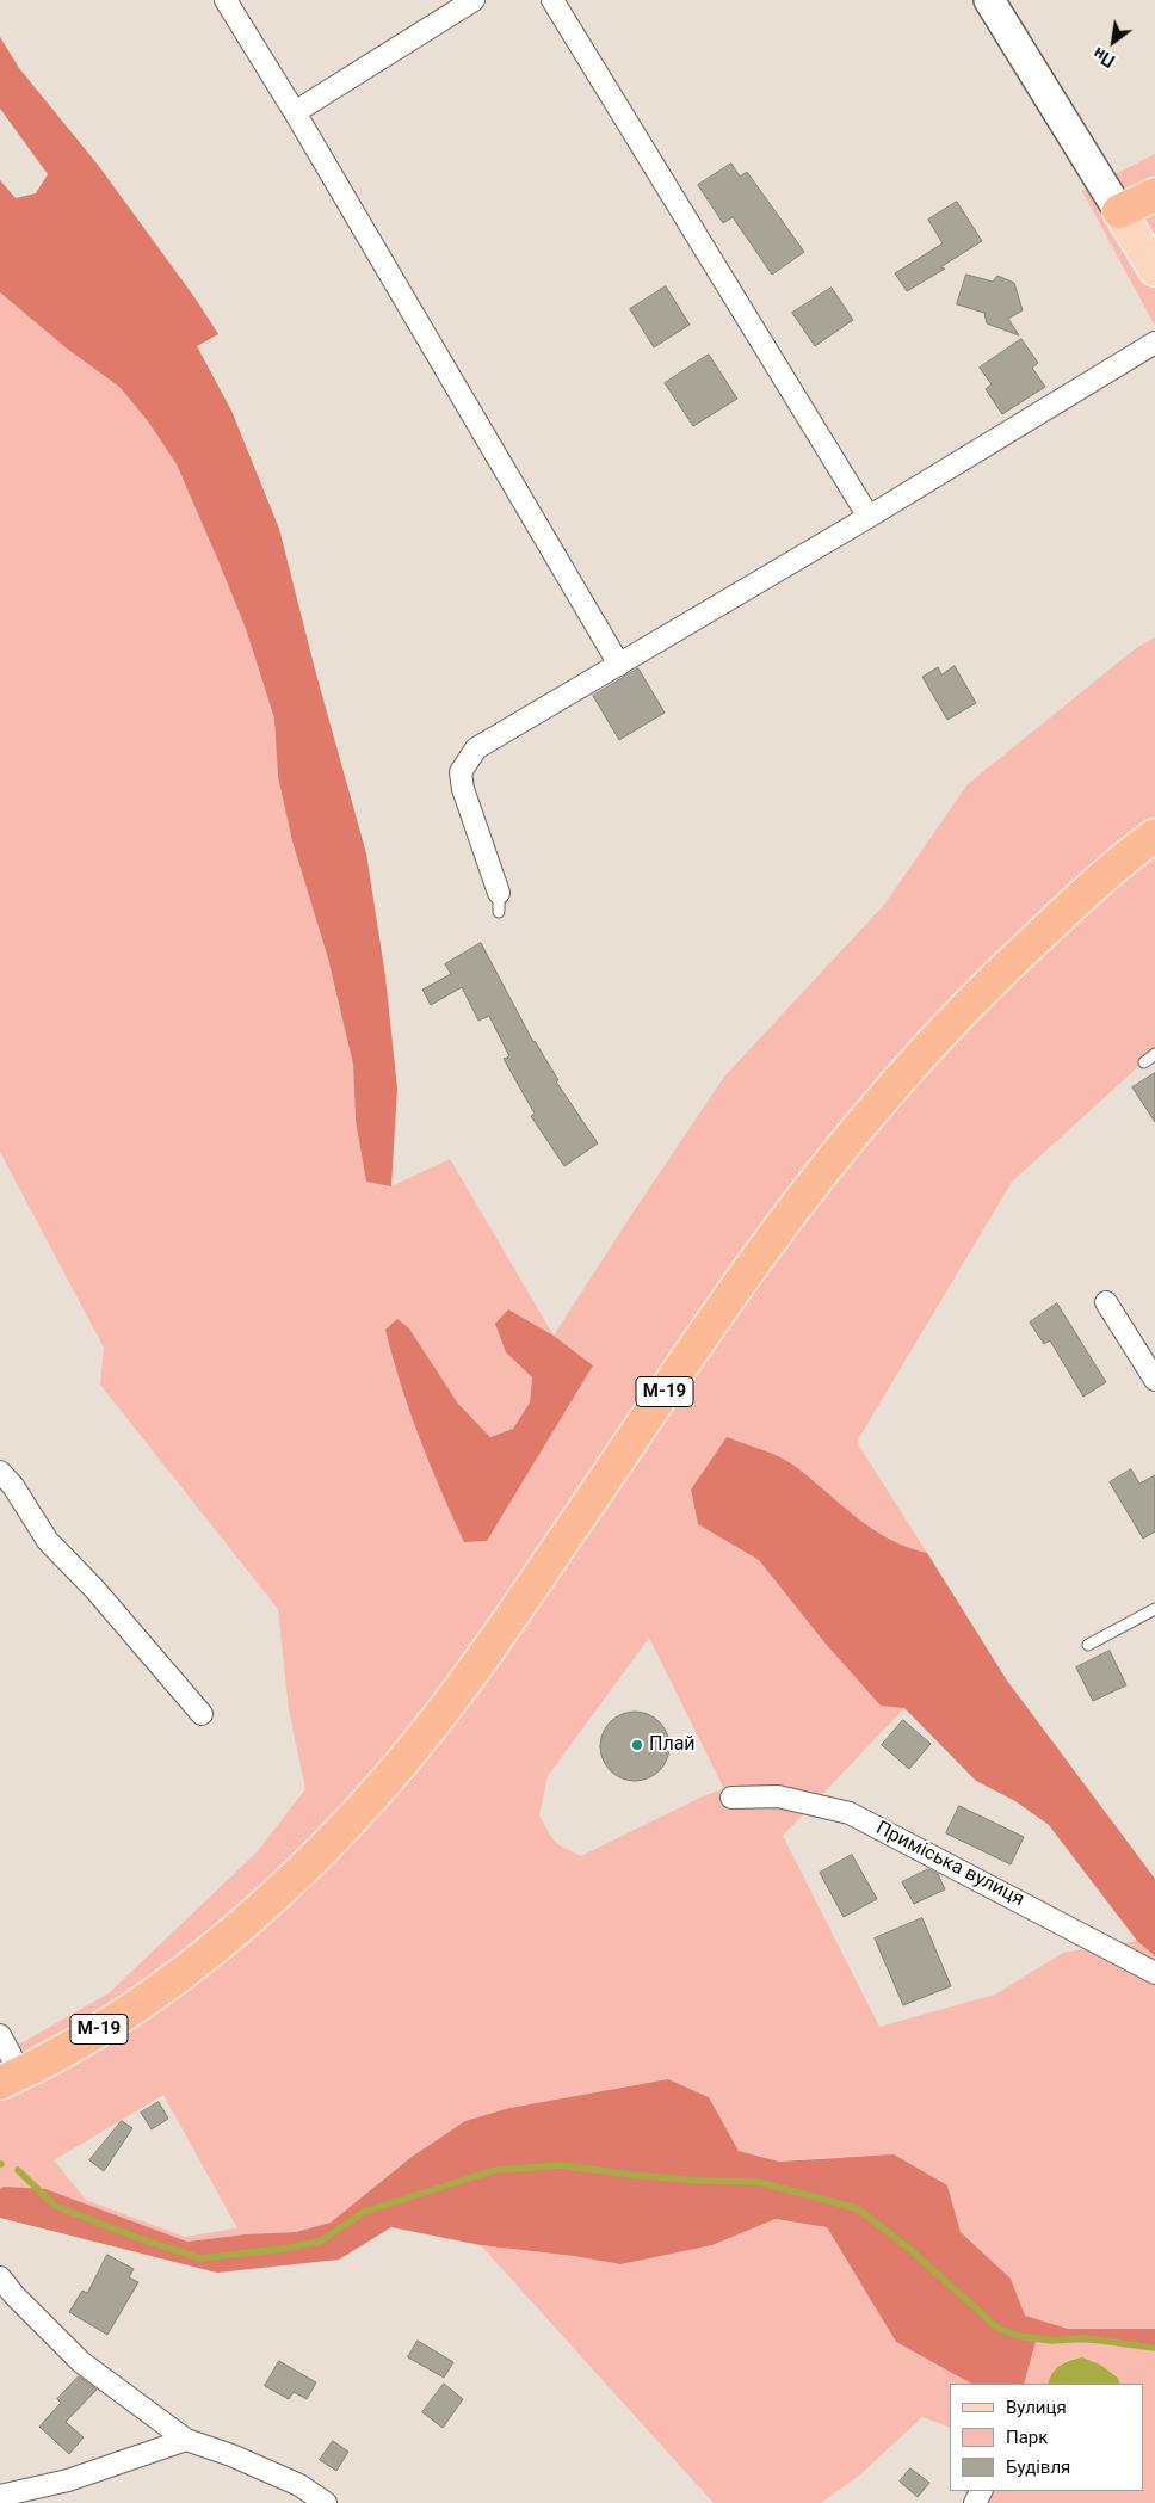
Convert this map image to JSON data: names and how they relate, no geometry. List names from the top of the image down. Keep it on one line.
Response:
{"streets":{"highway":["М-19"],"street":["Приміська вулиця"]},"places":["Плай"],"legend":["Вулиця","Парк","Будівля"],"north":"bottom left"}
